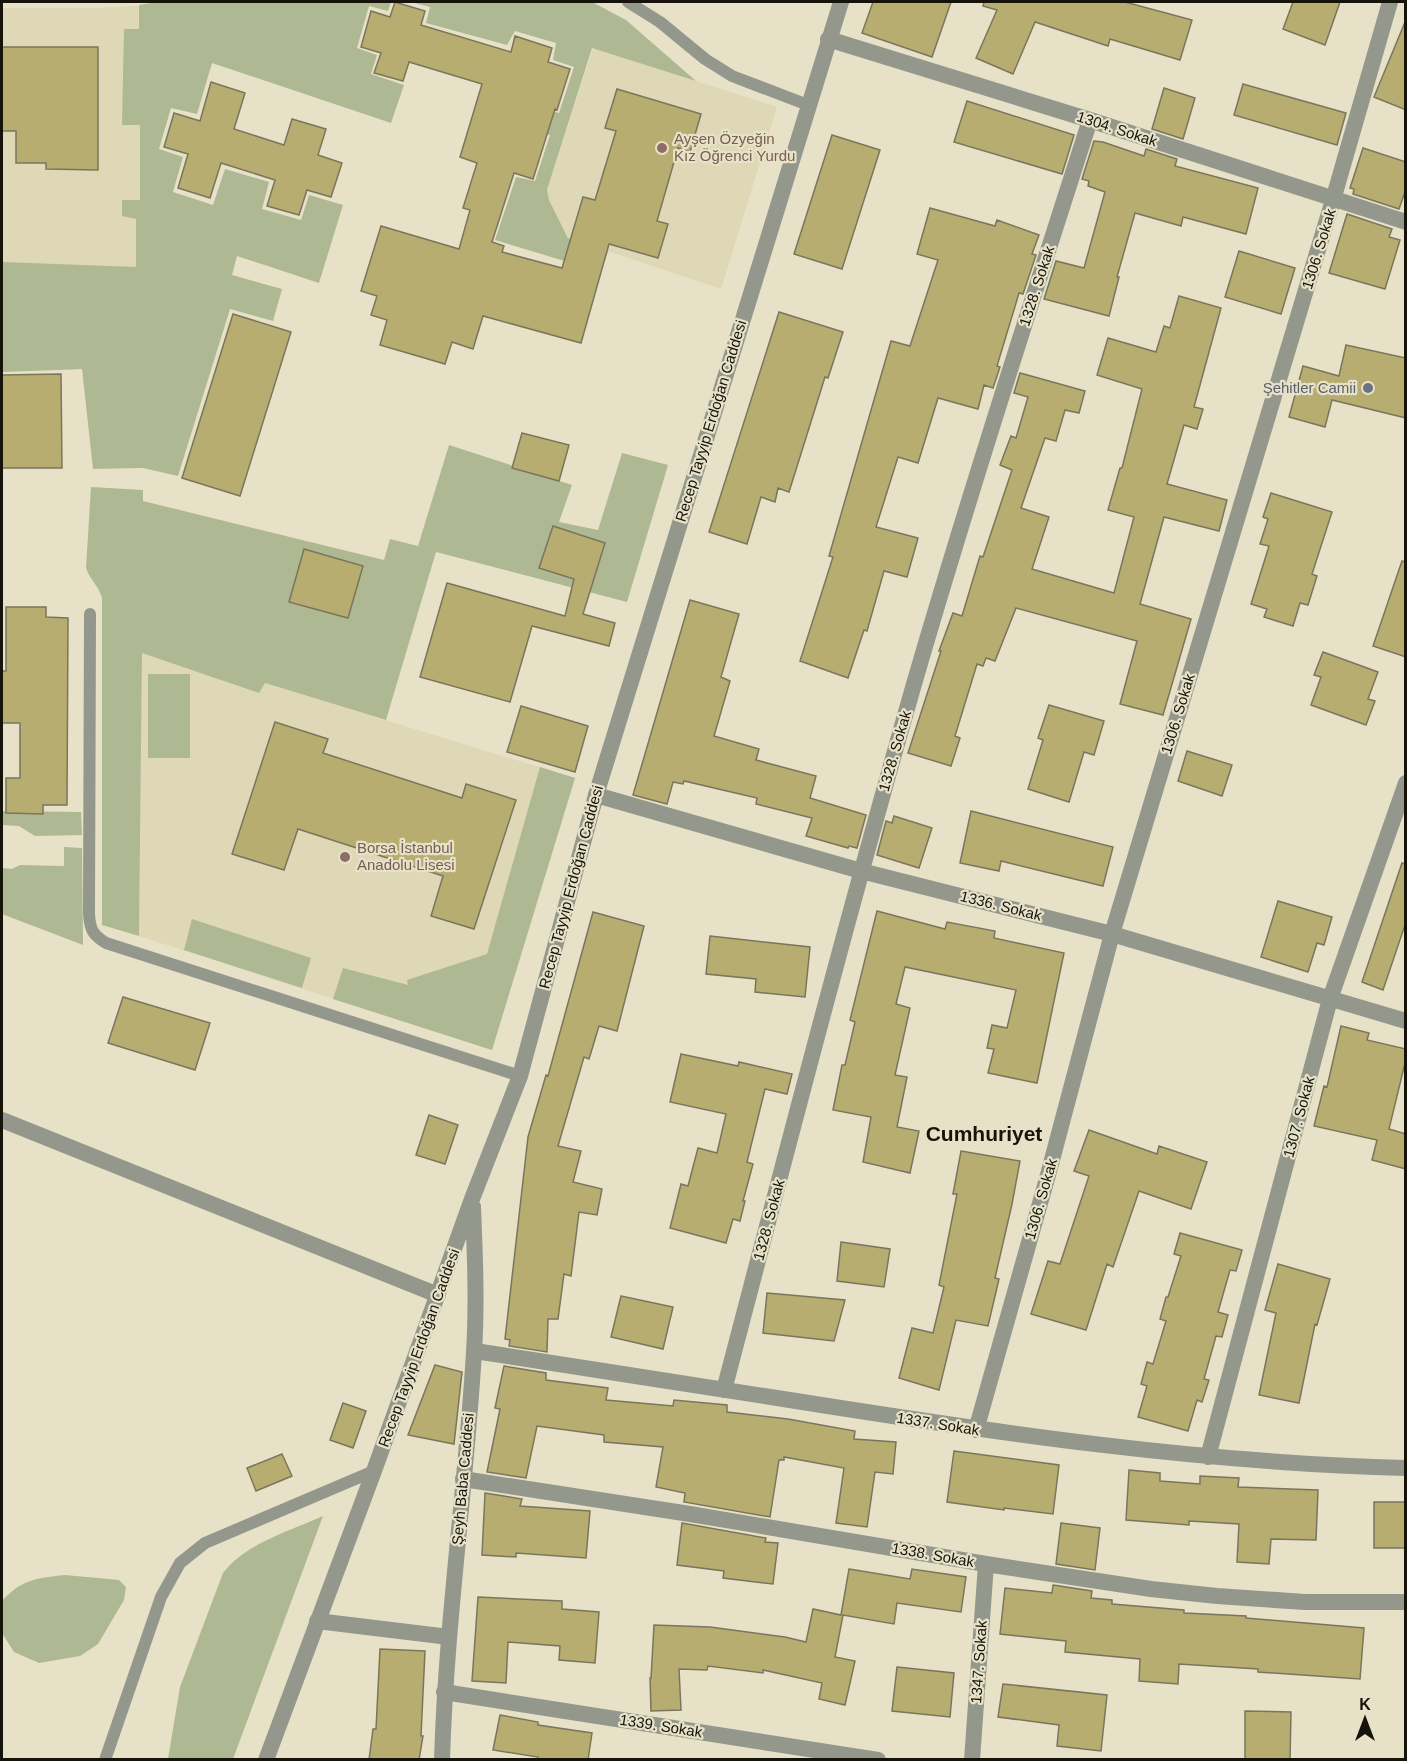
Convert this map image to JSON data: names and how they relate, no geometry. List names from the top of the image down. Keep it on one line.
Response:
{"streets":{"street":["1304. Sokak","1306. Sokak","1328. Sokak","Recep Tayyip Erdoğan Caddesi","1336. Sokak","1307. Sokak","1337. Sokak","Şeyh Baba Caddesi","1338. Sokak","1347. Sokak","1339. Sokak"]},"crossings":[["1304. Sokak","1306. Sokak"],["1304. Sokak","1328. Sokak"],["1304. Sokak","Recep Tayyip Erdoğan Caddesi"],["1306. Sokak","1336. Sokak"],["1306. Sokak","1337. Sokak"],["1328. Sokak","1336. Sokak"],["1328. Sokak","1337. Sokak"],["Recep Tayyip Erdoğan Caddesi","1336. Sokak"],["Recep Tayyip Erdoğan Caddesi","Şeyh Baba Caddesi"],["1336. Sokak","1307. Sokak"],["1307. Sokak","1337. Sokak"],["1337. Sokak","Şeyh Baba Caddesi"],["Şeyh Baba Caddesi","1338. Sokak"],["Şeyh Baba Caddesi","1339. Sokak"],["1338. Sokak","1347. Sokak"]],"districts":["Cumhuriyet"],"places":["Ayşen Özyeğin Kız Öğrenci Yurdu","Şehitler Camii","Borsa İstanbul Anadolu Lisesi"],"north":"top"}
